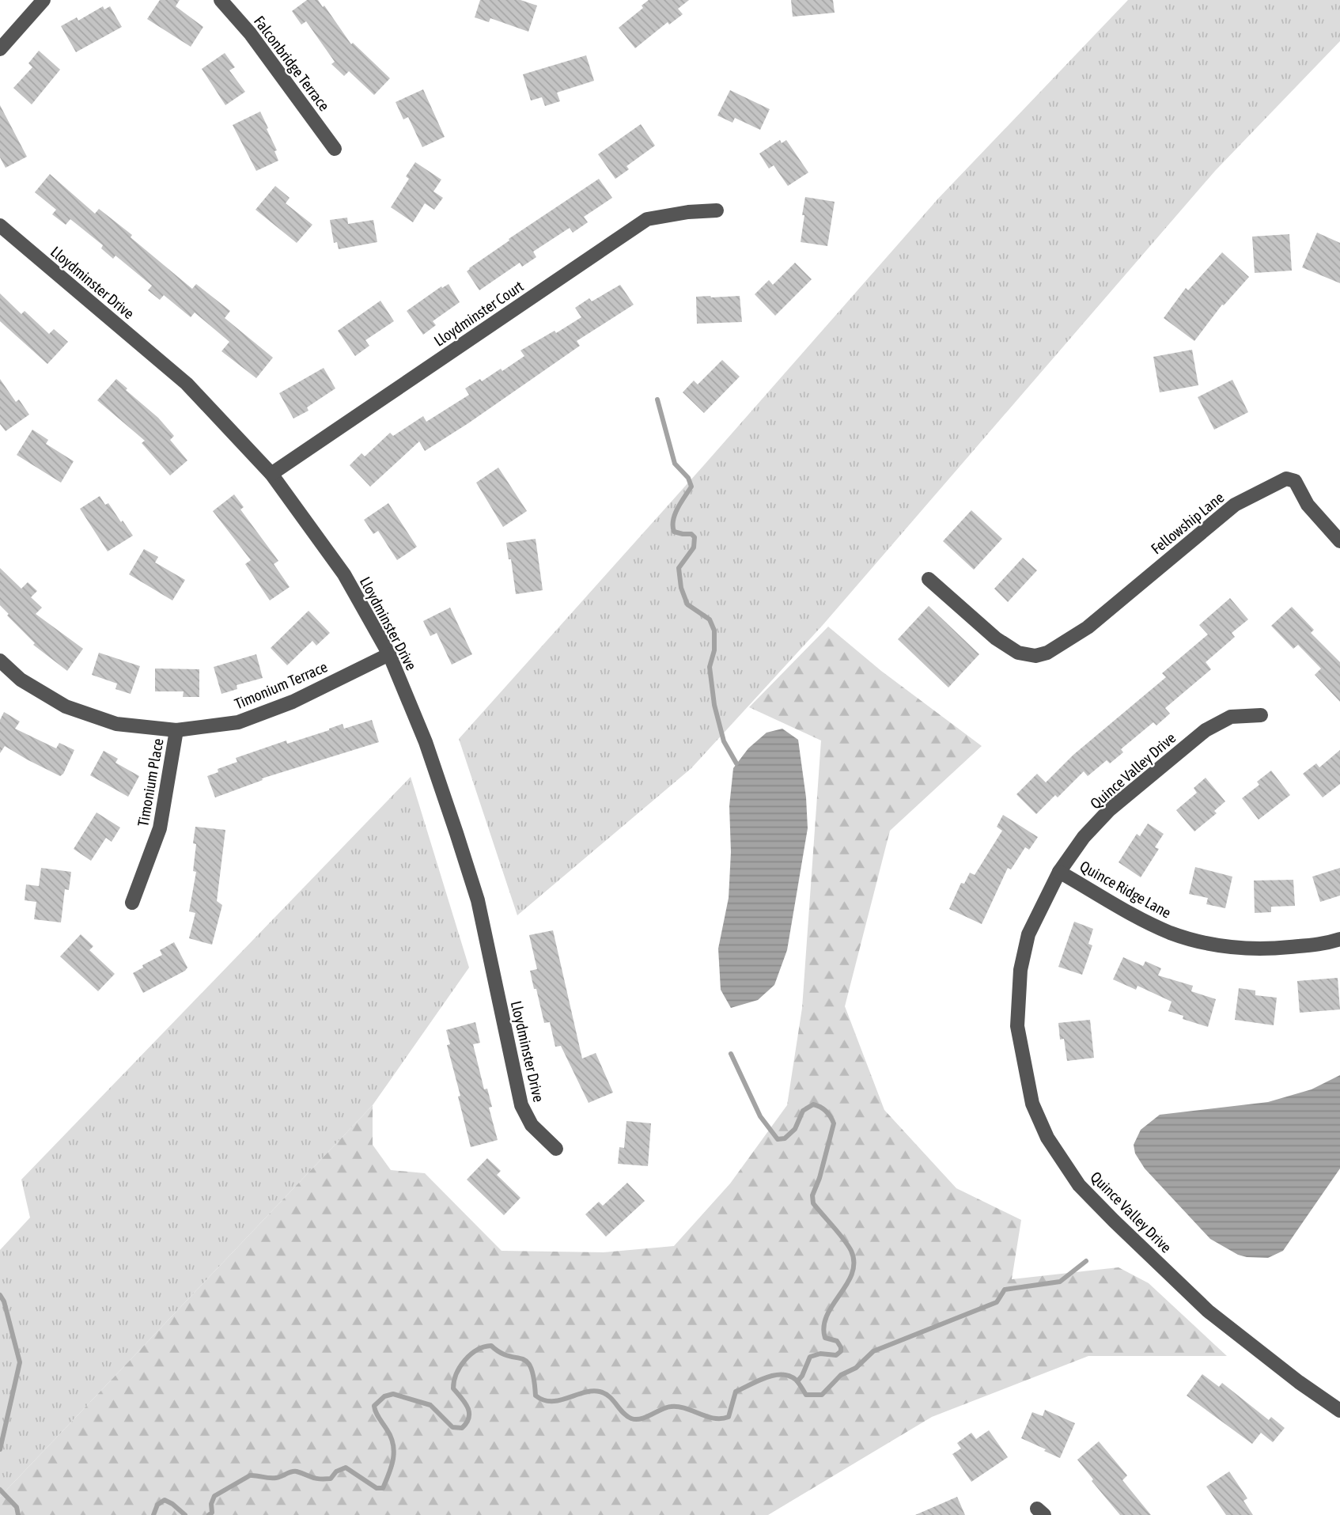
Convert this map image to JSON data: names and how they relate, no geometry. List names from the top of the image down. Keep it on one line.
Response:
{"streets":{"street":["Falconbridge Terrace","Lloydminster Drive","Lloydminster Court","Fellowship Lane","Timonium Terrace","Quince Valley Drive","Timonium Place","Quince Ridge Lane"]},"crossings":[["Lloydminster Drive","Lloydminster Court"],["Lloydminster Drive","Timonium Terrace"],["Timonium Terrace","Timonium Place"],["Quince Valley Drive","Quince Ridge Lane"]]}
